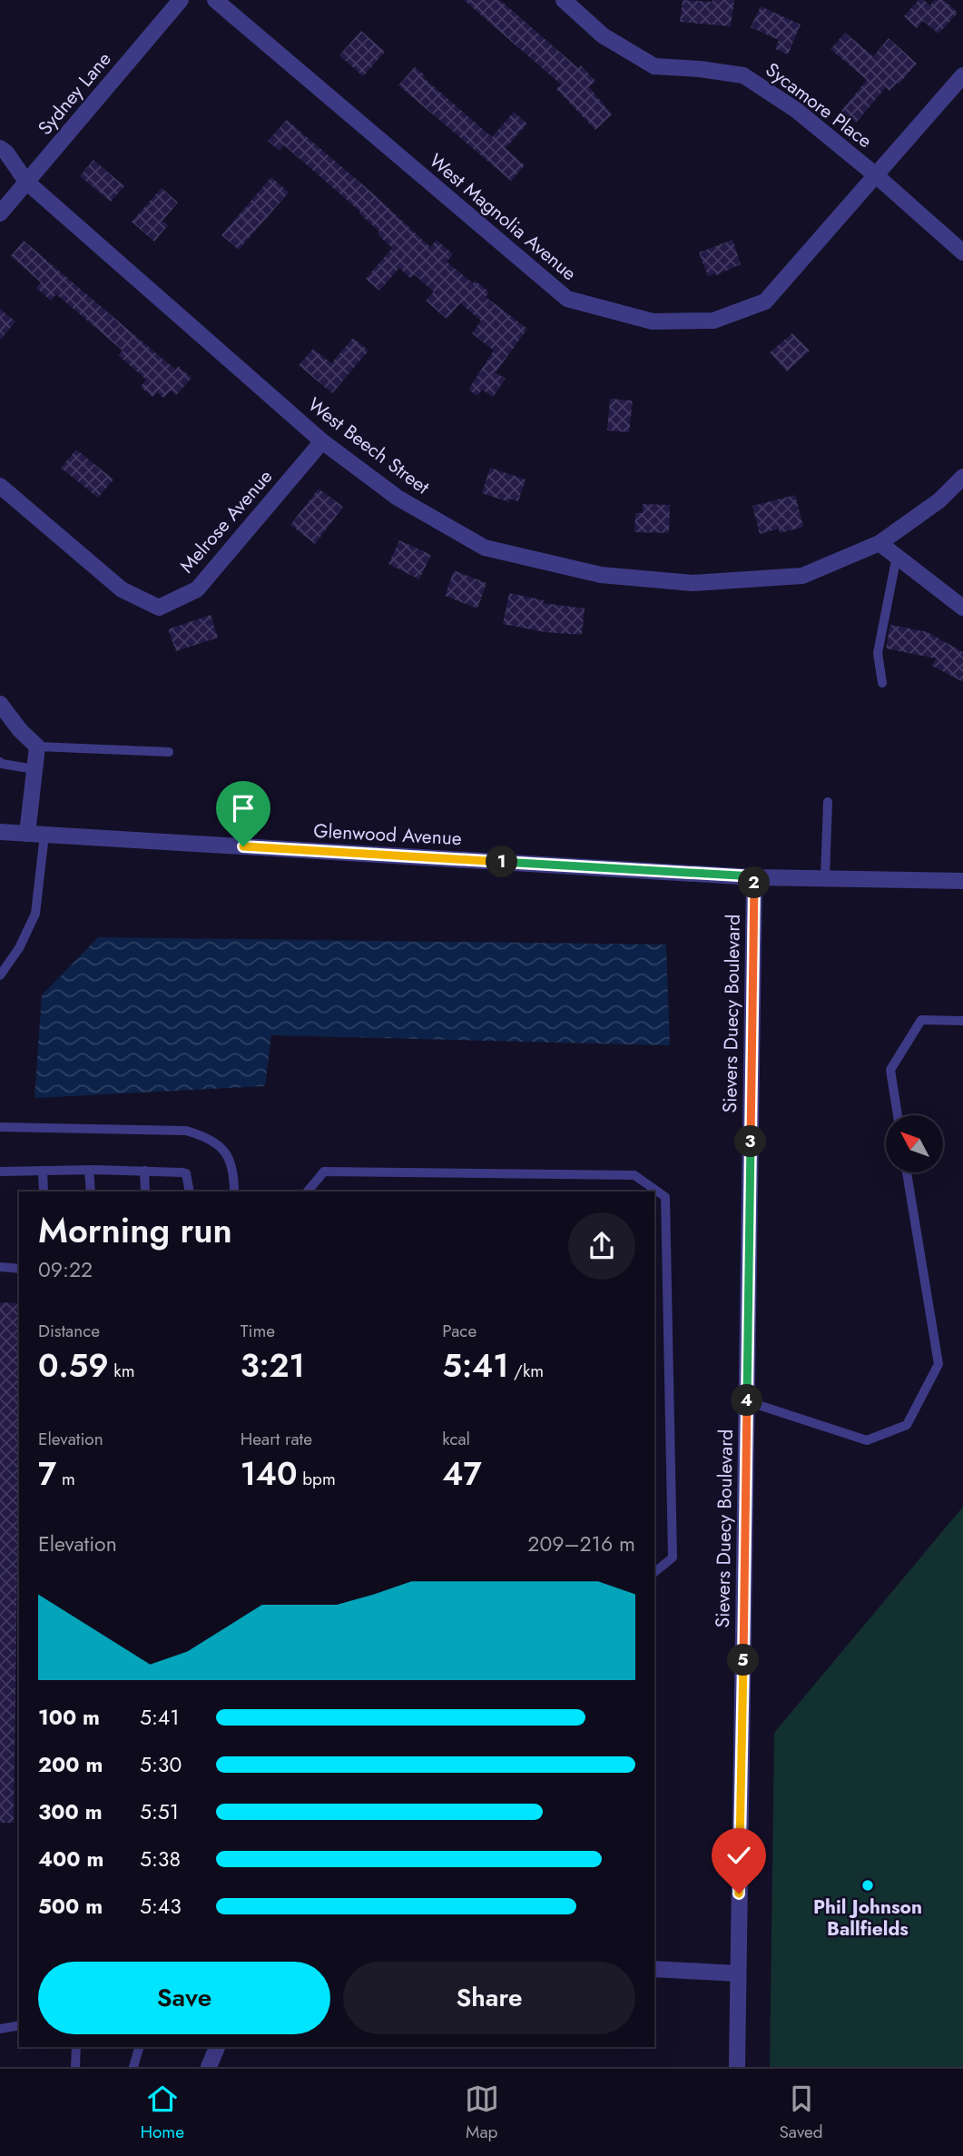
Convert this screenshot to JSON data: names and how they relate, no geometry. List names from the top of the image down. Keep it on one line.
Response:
{"streets":{"street":["Sydney Lane","Sycamore Place","West Magnolia Avenue","West Beech Street","Melrose Avenue","Glenwood Avenue","Sievers Duecy Boulevard"]},"crossings":[["Sydney Lane","West Beech Street"],["Sycamore Place","West Magnolia Avenue"],["West Beech Street","Melrose Avenue"],["Glenwood Avenue","Sievers Duecy Boulevard"]],"places":["Phil Johnson Ballfields"],"north":"top left","page":{"pins":["1","2","3","4","5"],"heading":["Morning run","09:22"],"stats":[["Distance","0.59 km"],["Time","3:21"],["Pace","5:41 /km"],["Elevation","7 m"],["Heart rate","140 bpm"],["kcal","47"]],"chart":["Elevation","209–216 m"],"list":[{"name":"100 m","note":"5:41"},{"name":"200 m","note":"5:30"},{"name":"300 m","note":"5:51"},{"name":"400 m","note":"5:38"},{"name":"500 m","note":"5:43"}],"buttons":["Save","Share"],"tabs":["Home","Map","Saved"]}}
